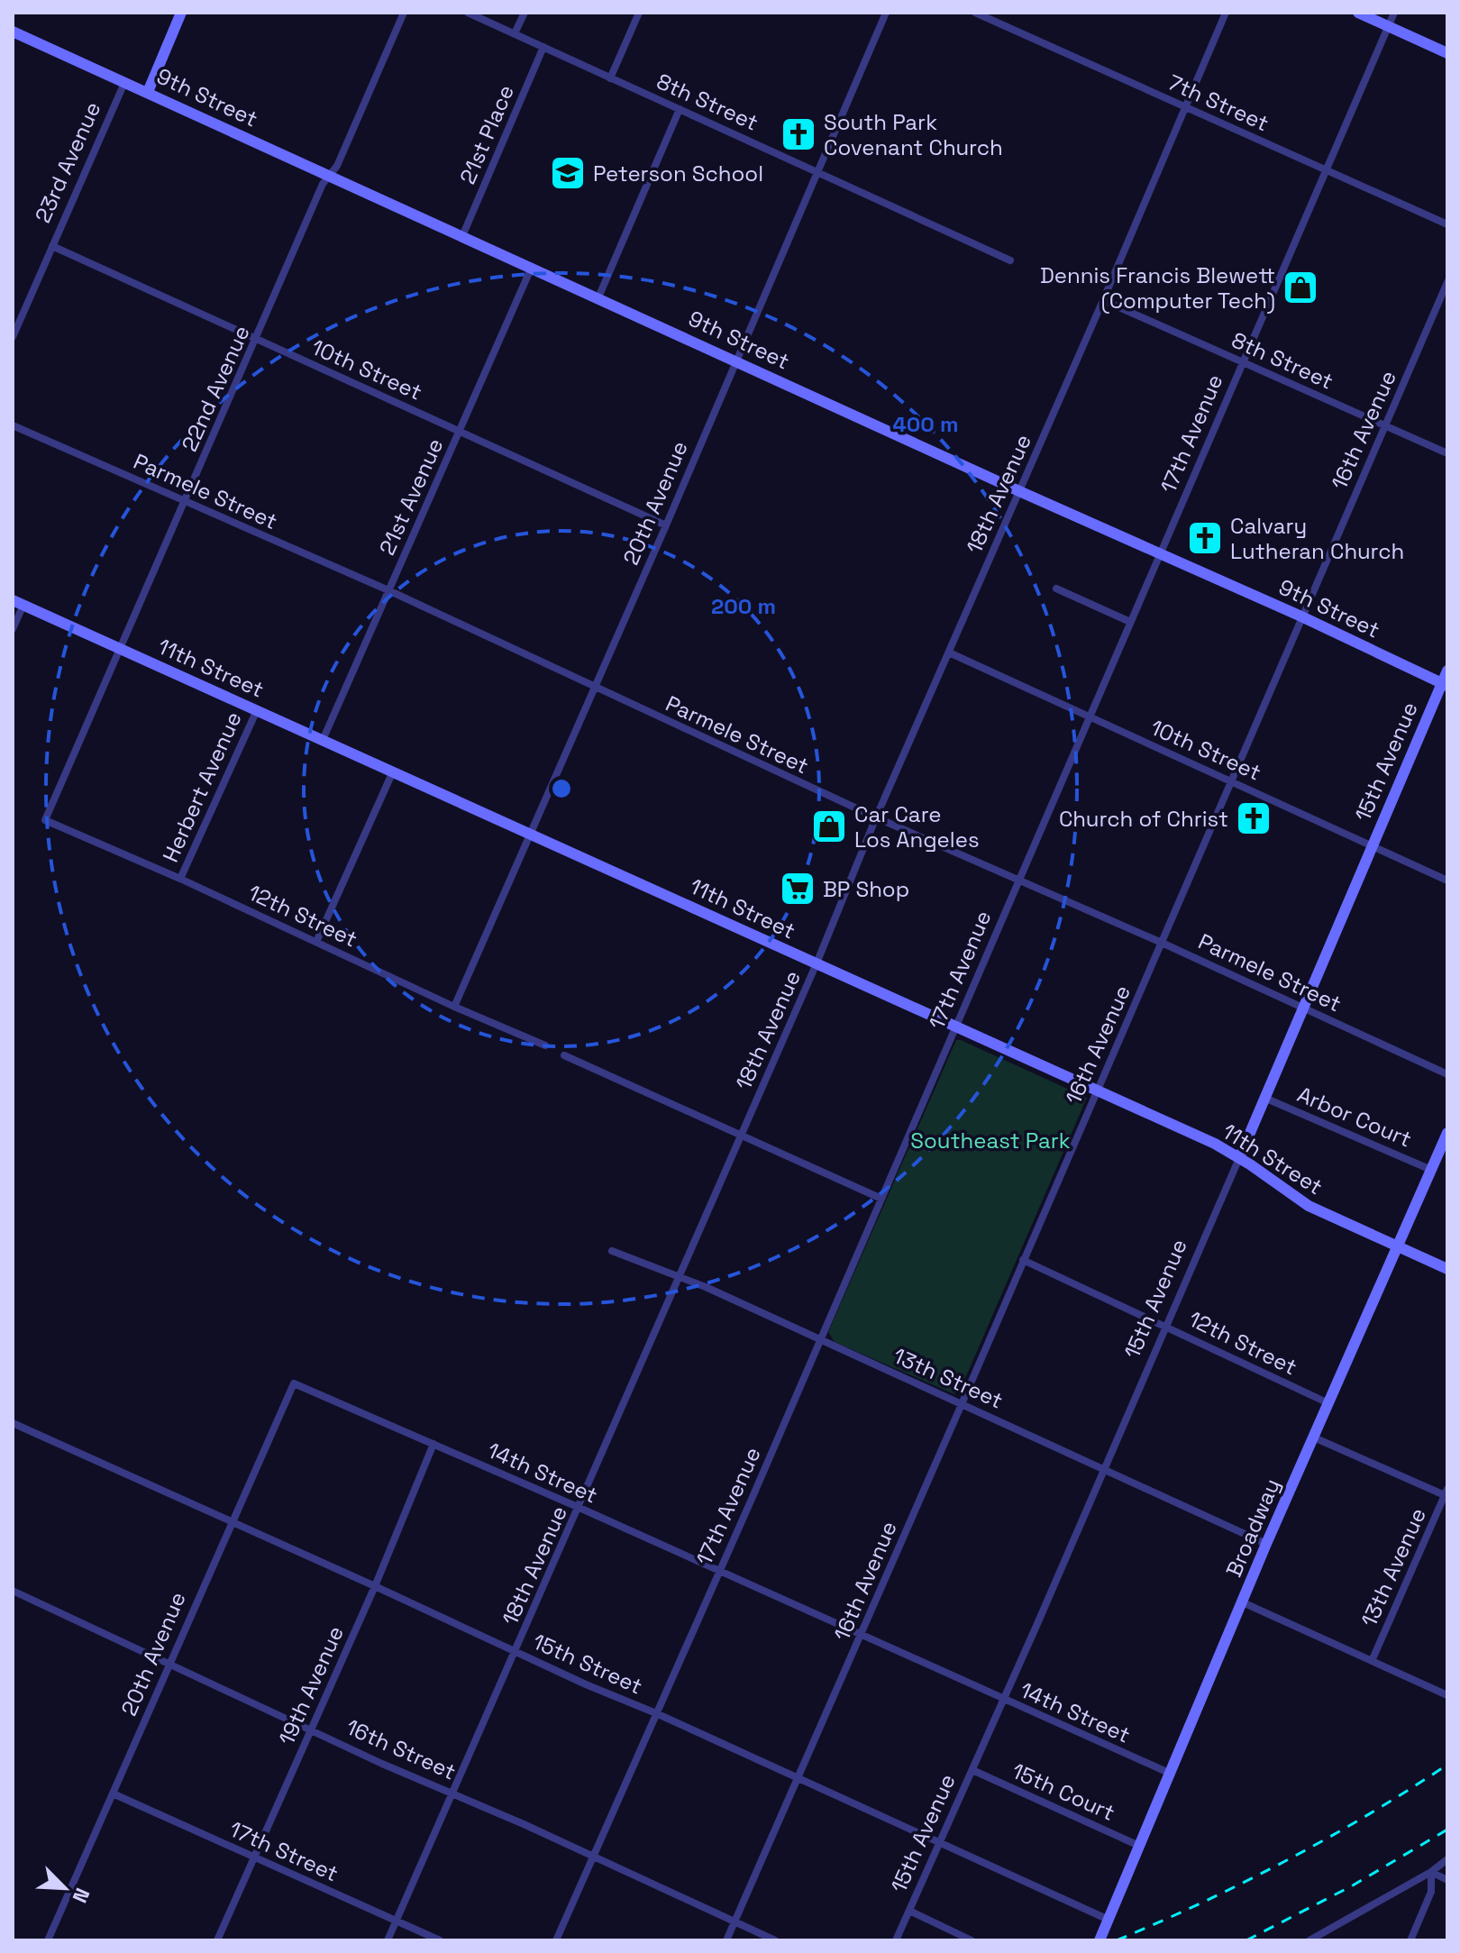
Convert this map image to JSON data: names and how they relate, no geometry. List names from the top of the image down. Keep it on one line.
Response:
{"streets":{"main road":["9th Street","11th Street","15th Avenue","Broadway"],"street":["8th Street","7th Street","21st Place","23rd Avenue","10th Street","22nd Avenue","16th Avenue","17th Avenue","Parmele Street","18th Avenue","21st Avenue","20th Avenue","Herbert Avenue","12th Street","Arbor Court","13th Street","14th Street","13th Avenue","15th Street","19th Avenue","16th Street","15th Court","17th Street"]},"crossings":[["9th Street","21st Place"],["9th Street","23rd Avenue"],["9th Street","22nd Avenue"],["9th Street","16th Avenue"],["9th Street","17th Avenue"],["9th Street","18th Avenue"],["9th Street","21st Avenue"],["9th Street","20th Avenue"],["9th Street","15th Avenue"],["8th Street","21st Place"],["8th Street","16th Avenue"],["8th Street","17th Avenue"],["8th Street","18th Avenue"],["8th Street","20th Avenue"],["7th Street","17th Avenue"],["7th Street","18th Avenue"],["23rd Avenue","10th Street"],["10th Street","22nd Avenue"],["10th Street","16th Avenue"],["10th Street","17th Avenue"],["10th Street","18th Avenue"],["10th Street","21st Avenue"],["10th Street","20th Avenue"],["10th Street","15th Avenue"],["22nd Avenue","Parmele Street"],["22nd Avenue","11th Street"],["22nd Avenue","12th Street"],["16th Avenue","Parmele Street"],["16th Avenue","11th Street"],["16th Avenue","12th Street"],["16th Avenue","13th Street"],["16th Avenue","14th Street"],["16th Avenue","15th Street"],["16th Avenue","16th Street"],["17th Avenue","Parmele Street"],["17th Avenue","11th Street"],["17th Avenue","13th Street"],["17th Avenue","14th Street"],["17th Avenue","15th Street"],["17th Avenue","16th Street"],["Parmele Street","18th Avenue"],["Parmele Street","21st Avenue"],["Parmele Street","20th Avenue"],["Parmele Street","15th Avenue"],["18th Avenue","11th Street"],["18th Avenue","13th Street"],["18th Avenue","14th Street"],["18th Avenue","15th Street"],["18th Avenue","16th Street"],["18th Avenue","17th Street"],["21st Avenue","11th Street"],["20th Avenue","11th Street"],["20th Avenue","12th Street"],["20th Avenue","14th Street"],["20th Avenue","15th Street"],["20th Avenue","16th Street"],["20th Avenue","17th Street"],["11th Street","15th Avenue"],["11th Street","Herbert Avenue"],["11th Street","Broadway"],["15th Avenue","12th Street"],["15th Avenue","Arbor Court"],["15th Avenue","13th Street"],["15th Avenue","14th Street"],["15th Avenue","15th Street"],["15th Avenue","15th Court"],["Herbert Avenue","12th Street"],["12th Street","Broadway"],["Arbor Court","Broadway"],["13th Street","Broadway"],["14th Street","Broadway"],["14th Street","19th Avenue"],["Broadway","15th Street"],["Broadway","15th Court"],["15th Street","19th Avenue"],["19th Avenue","16th Street"],["19th Avenue","17th Street"]],"parks":["Southeast Park"],"places":{"church":["South Park Covenant Church","Calvary Lutheran Church","Church of Christ"],"school or university":["Peterson School"],"shop":["Dennis Francis Blewett (Computer Tech)","Car Care Los Angeles"],"supermarket":["BP Shop"]},"north":"bottom right","rings":["400 m","200 m"]}
